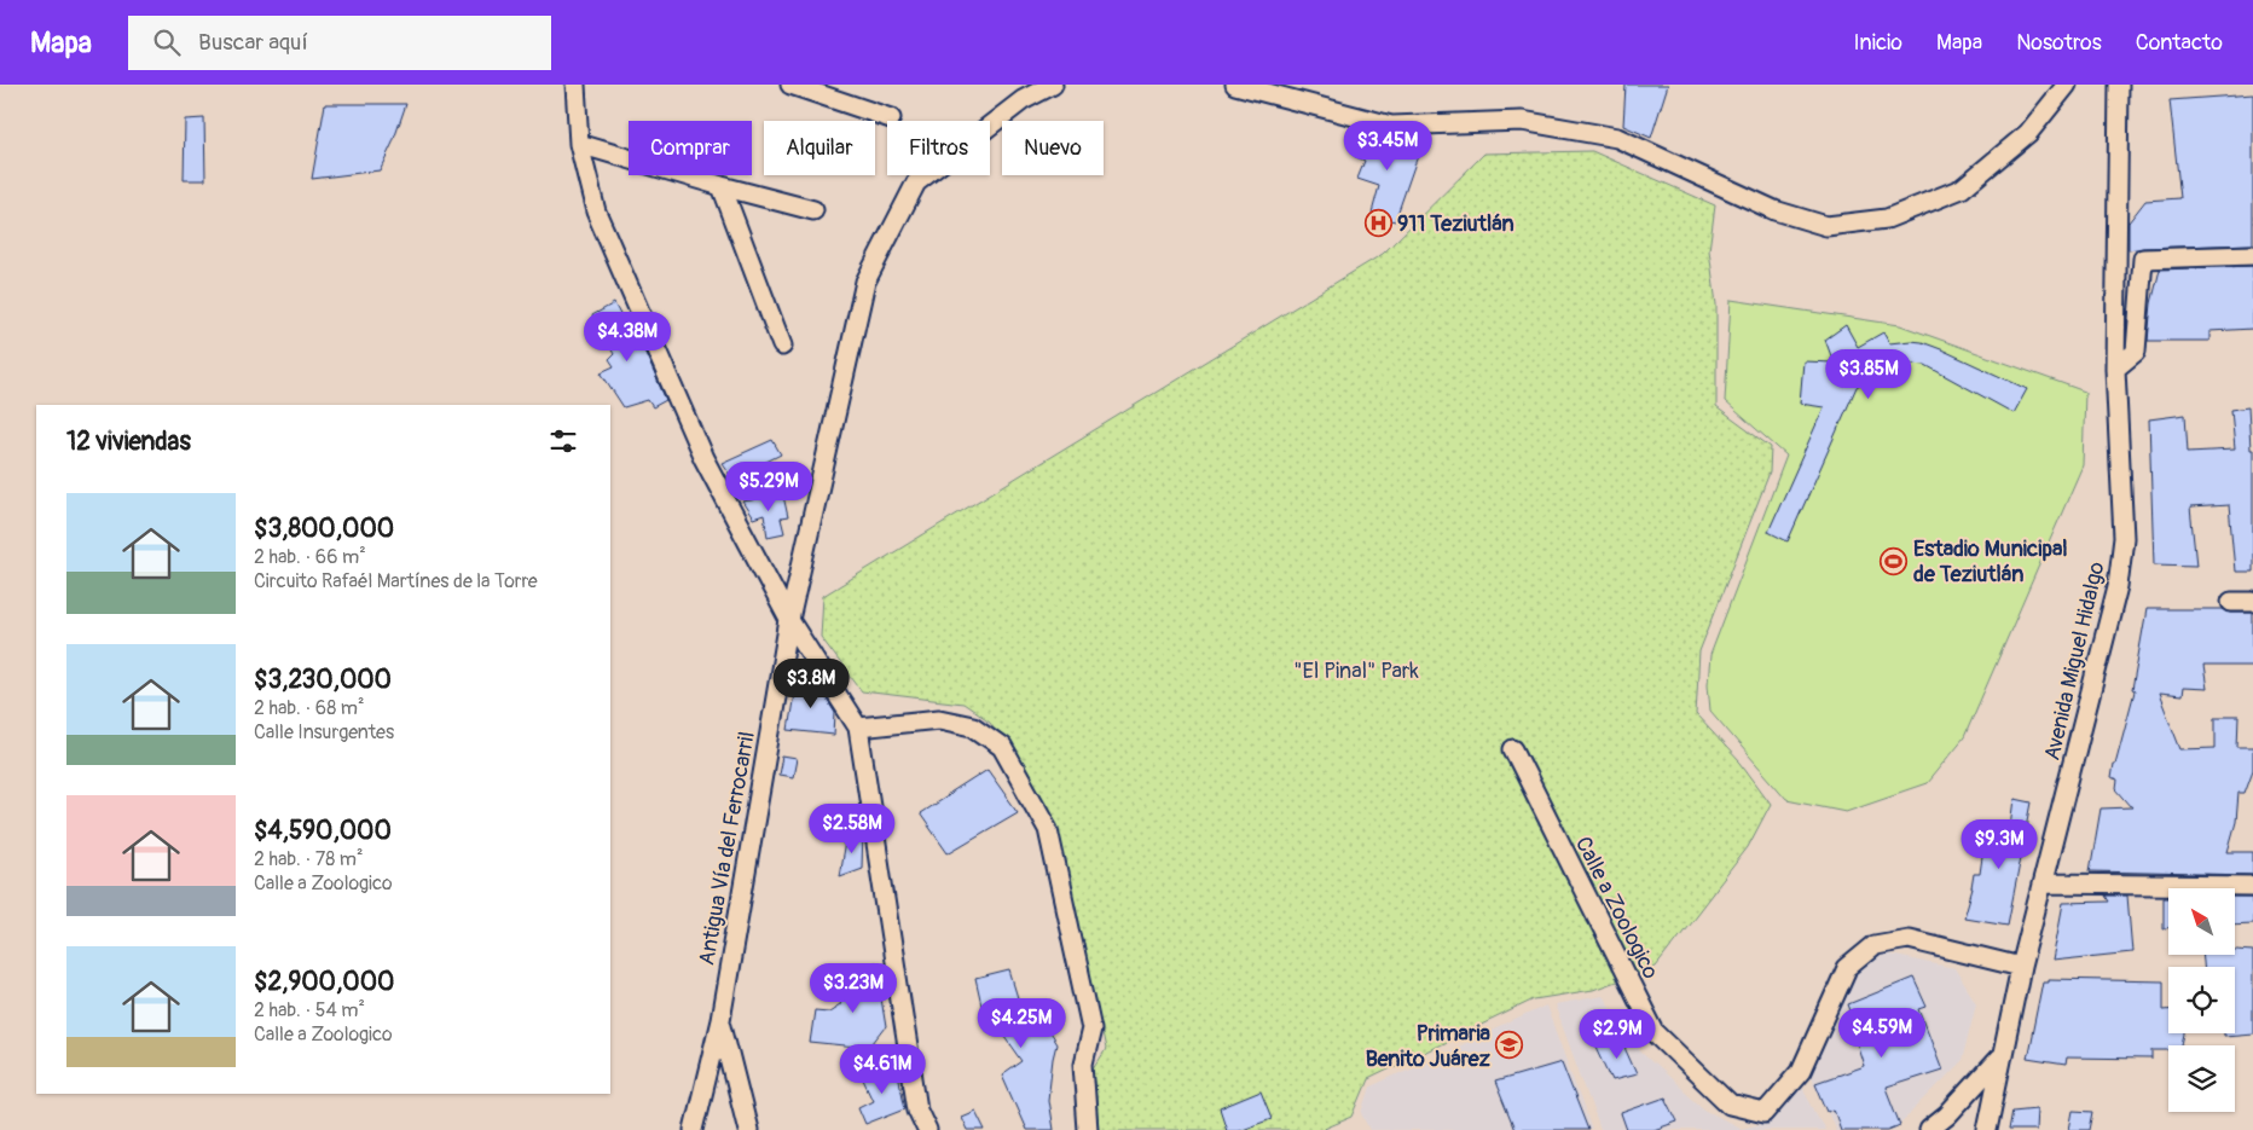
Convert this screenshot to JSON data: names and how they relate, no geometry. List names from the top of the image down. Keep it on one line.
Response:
{"streets":{"street":["Avenida Miguel Hidalgo","Antigua Vía del Ferrocarril","Calle a Zoologico"]},"crossings":[["Avenida Miguel Hidalgo","Calle a Zoologico"]],"parks":["\"El Pinal\" Park"],"places":{"hospital":["911 Teziutlán"],"sports":["Estadio Municipal de Teziutlán"],"school or university":["Primaria Benito Juárez"]},"north":"top left","page":{"header":"Mapa","search":"Buscar aquí","nav":["Inicio","Mapa","Nosotros","Contacto"],"price":["$3.45M","$4.38M","$3.85M","$5.29M","$3.8M","$2.58M","$9.3M","$3.23M","$4.25M","$4.59M","$2.9M","$4.61M"],"chip":["Comprar","Alquilar","Filtros","Nuevo"],"heading":"12 viviendas","list":[{"name":"$3,800,000","note":"2 hab. · 66 m² · Circuito Rafaél Martínes de la Torre"},{"name":"$3,230,000","note":"2 hab. · 68 m² · Calle Insurgentes"},{"name":"$4,590,000","note":"2 hab. · 78 m² · Calle a Zoologico"},{"name":"$2,900,000","note":"2 hab. · 54 m² · Calle a Zoologico"}]}}
